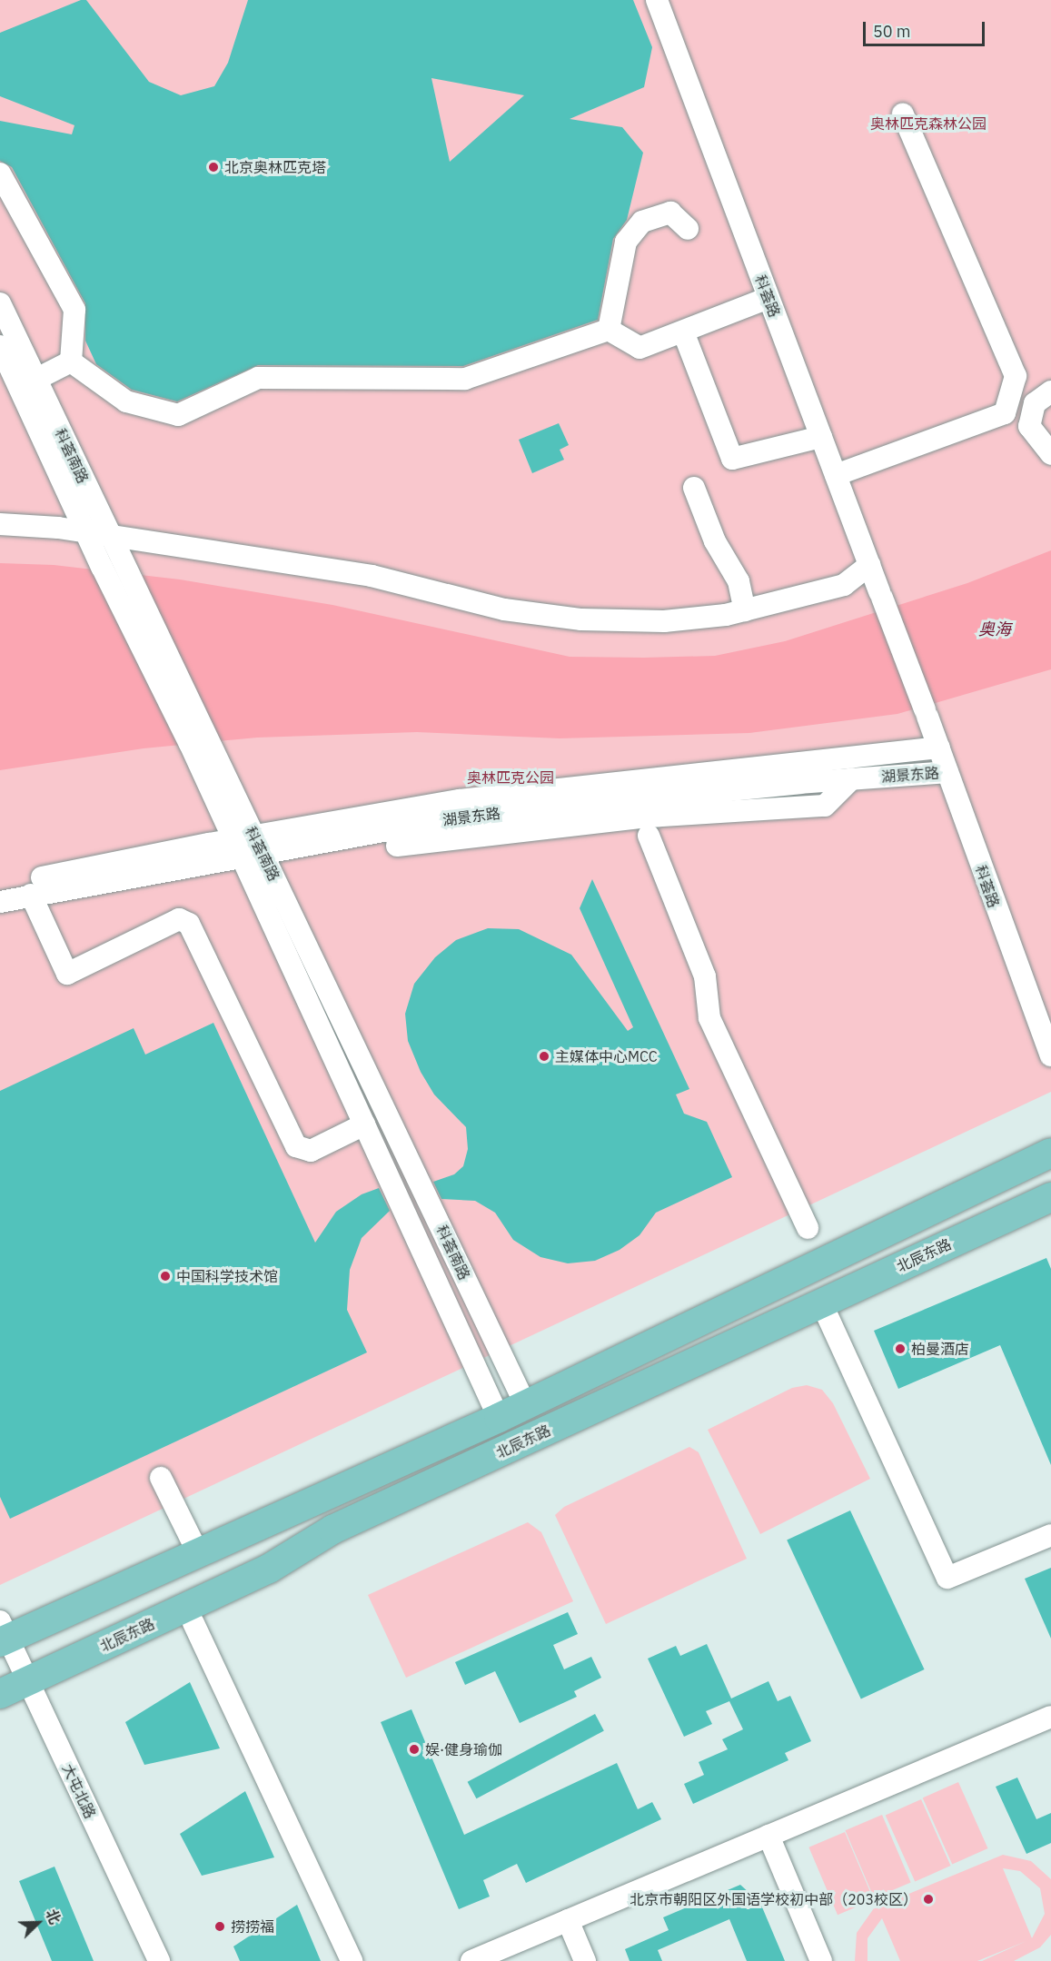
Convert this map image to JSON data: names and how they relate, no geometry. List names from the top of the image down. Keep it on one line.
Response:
{"streets":{"main road":["北辰东路"],"street":["科荟路","科荟南路","湖景东路","大屯北路"]},"crossings":[["科荟路","湖景东路"],["科荟南路","湖景东路"],["北辰东路","大屯北路"]],"water":["奥海"],"parks":["奥林匹克森林公园","奥林匹克公园"],"places":["北京奥林匹克塔","主媒体中心MCC","中国科学技术馆","柏曼酒店","娱·健身瑜伽","北京市朝阳区外国语学校初中部（203校区）","捞捞福"],"scale_bar":"50 m","north":"top right"}
